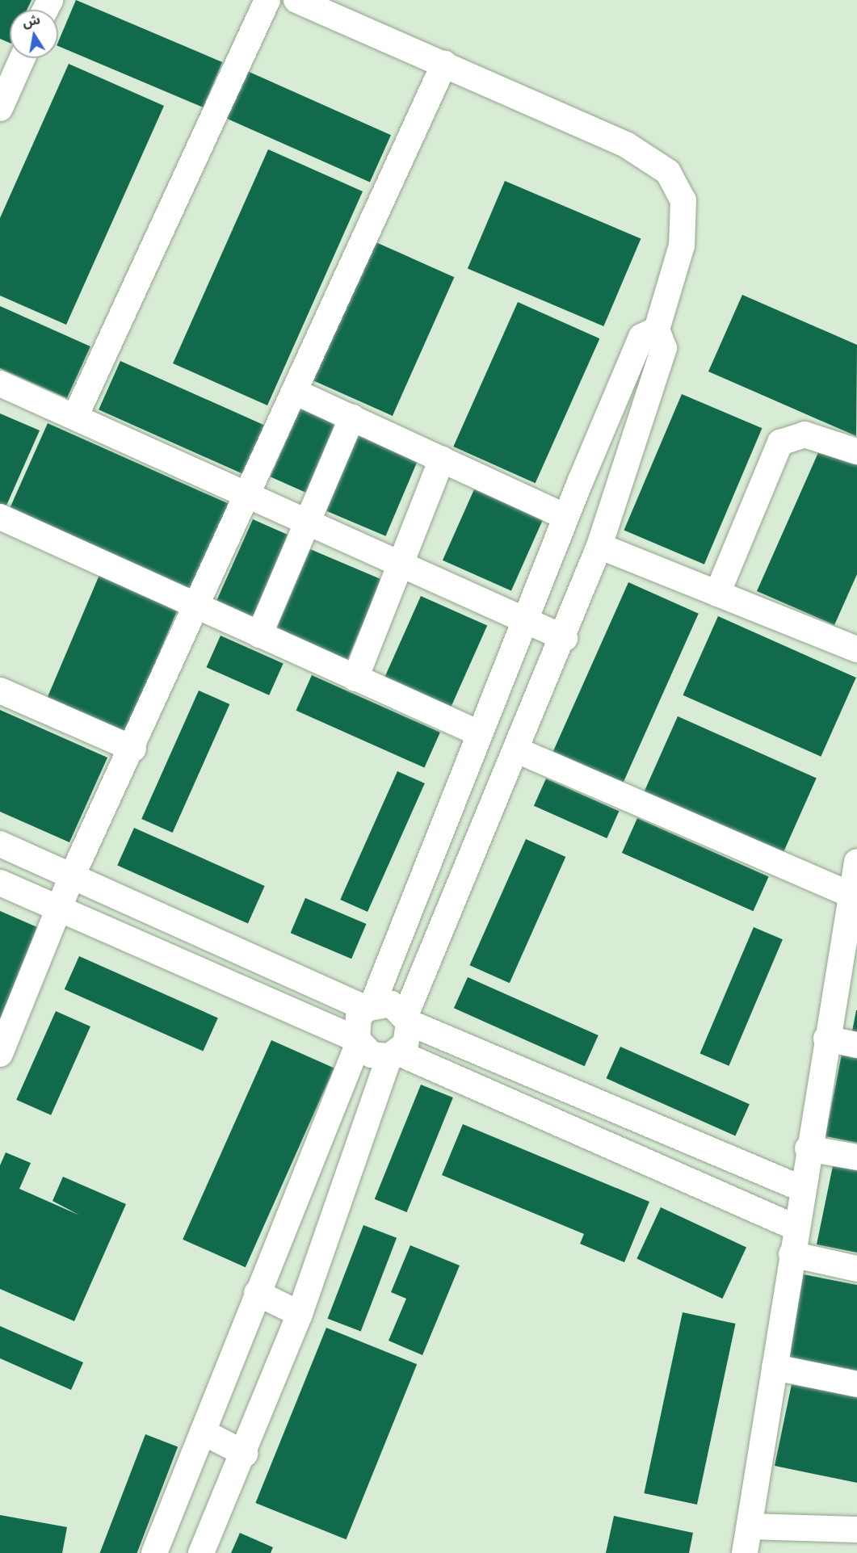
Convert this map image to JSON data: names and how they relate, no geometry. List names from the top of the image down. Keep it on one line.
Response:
{"north":"top"}
